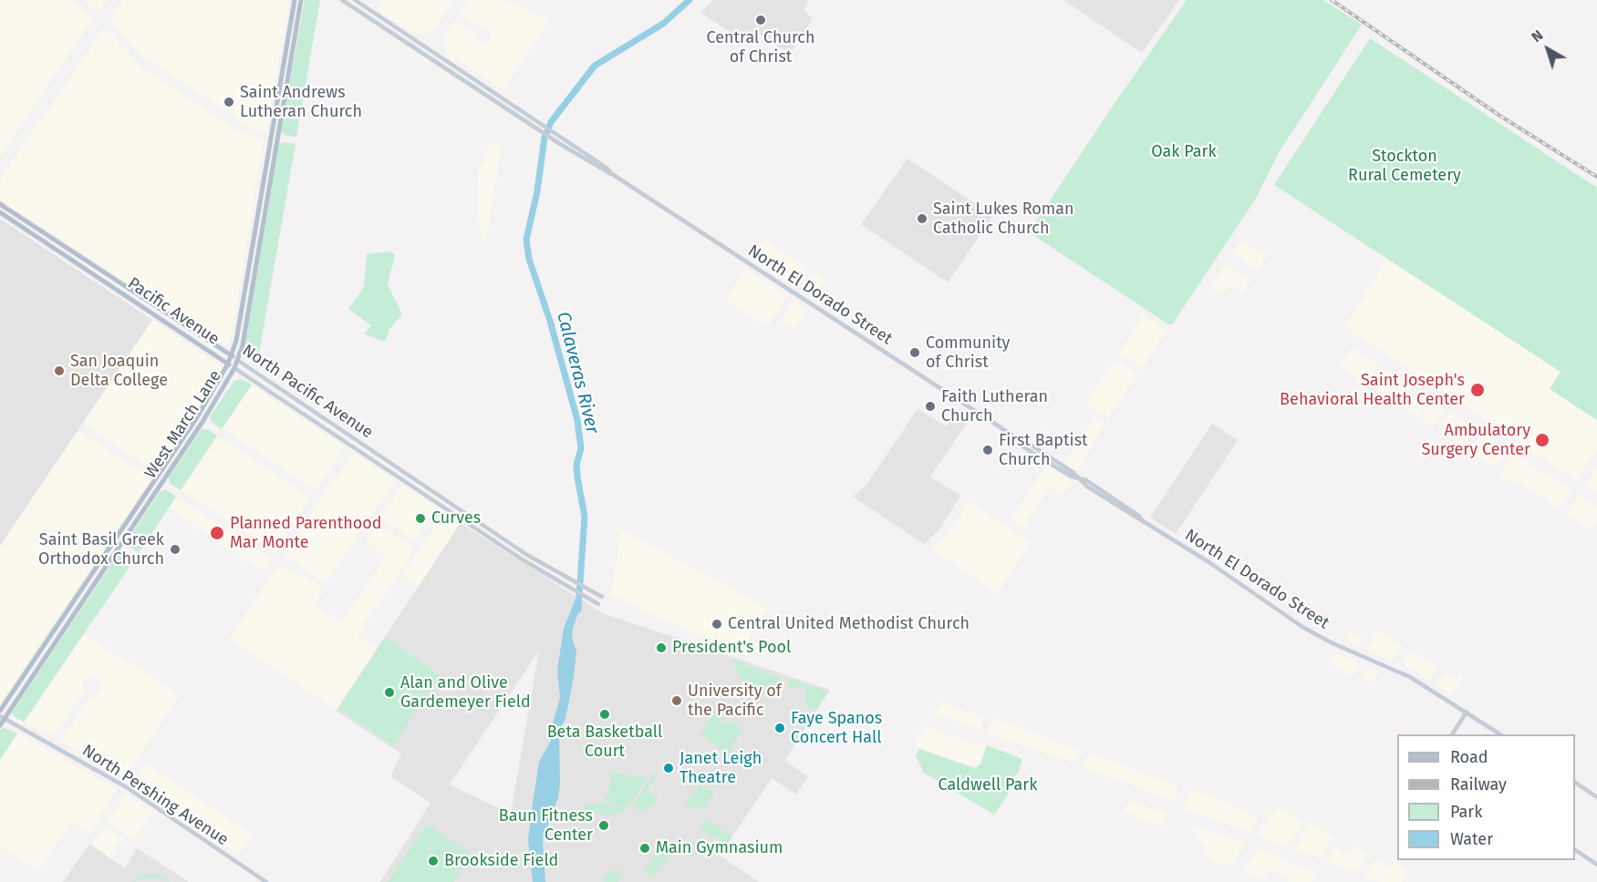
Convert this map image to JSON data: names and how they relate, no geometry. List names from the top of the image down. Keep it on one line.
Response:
{"streets":{"main road":["North El Dorado Street","Pacific Avenue","North Pacific Avenue","West March Lane","North Pershing Avenue"]},"crossings":[["Pacific Avenue","West March Lane"],["North Pacific Avenue","West March Lane"],["West March Lane","North Pershing Avenue"]],"water":["Calaveras River"],"parks":["Oak Park","Stockton Rural Cemetery","Caldwell Park"],"places":["Central Church of Christ","Saint Andrews Lutheran Church","Saint Lukes Roman Catholic Church","Community of Christ","San Joaquin Delta College","Saint Joseph's Behavioral Health Center","Faith Lutheran Church","Ambulatory Surgery Center","First Baptist Church","Curves","Planned Parenthood Mar Monte","Saint Basil Greek Orthodox Church","Central United Methodist Church","President's Pool","Alan and Olive Gardemeyer Field","University of the Pacific","Beta Basketball Court","Faye Spanos Concert Hall","Janet Leigh Theatre","Baun Fitness Center","Main Gymnasium","Brookside Field"],"legend":["Road","Railway","Park","Water"],"north":"top left"}
